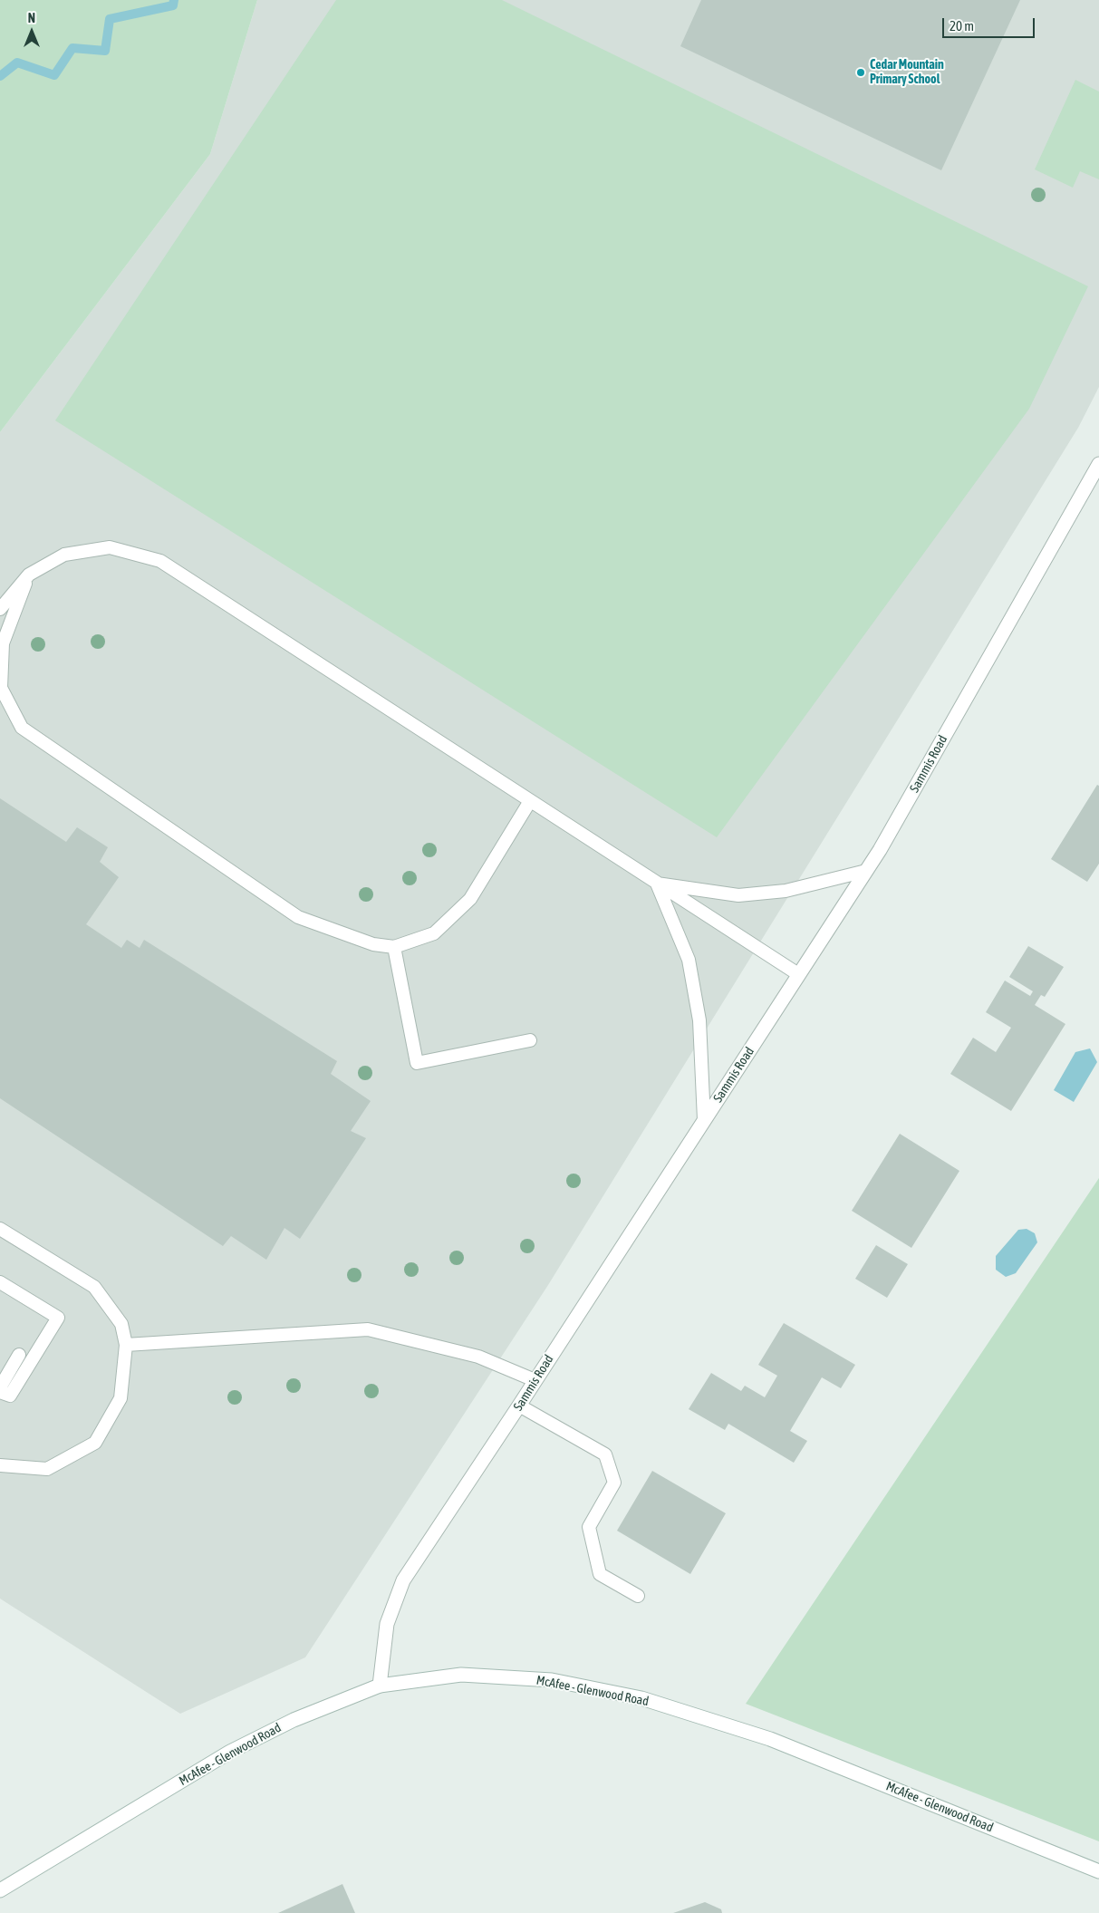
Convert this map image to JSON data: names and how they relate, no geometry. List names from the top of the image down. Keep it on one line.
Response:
{"streets":{"street":["Sammis Road","McAfee - Glenwood Road"]},"crossings":[["Sammis Road","McAfee - Glenwood Road"]],"places":["Cedar Mountain Primary School"],"scale_bar":"20 m","north":"top"}
